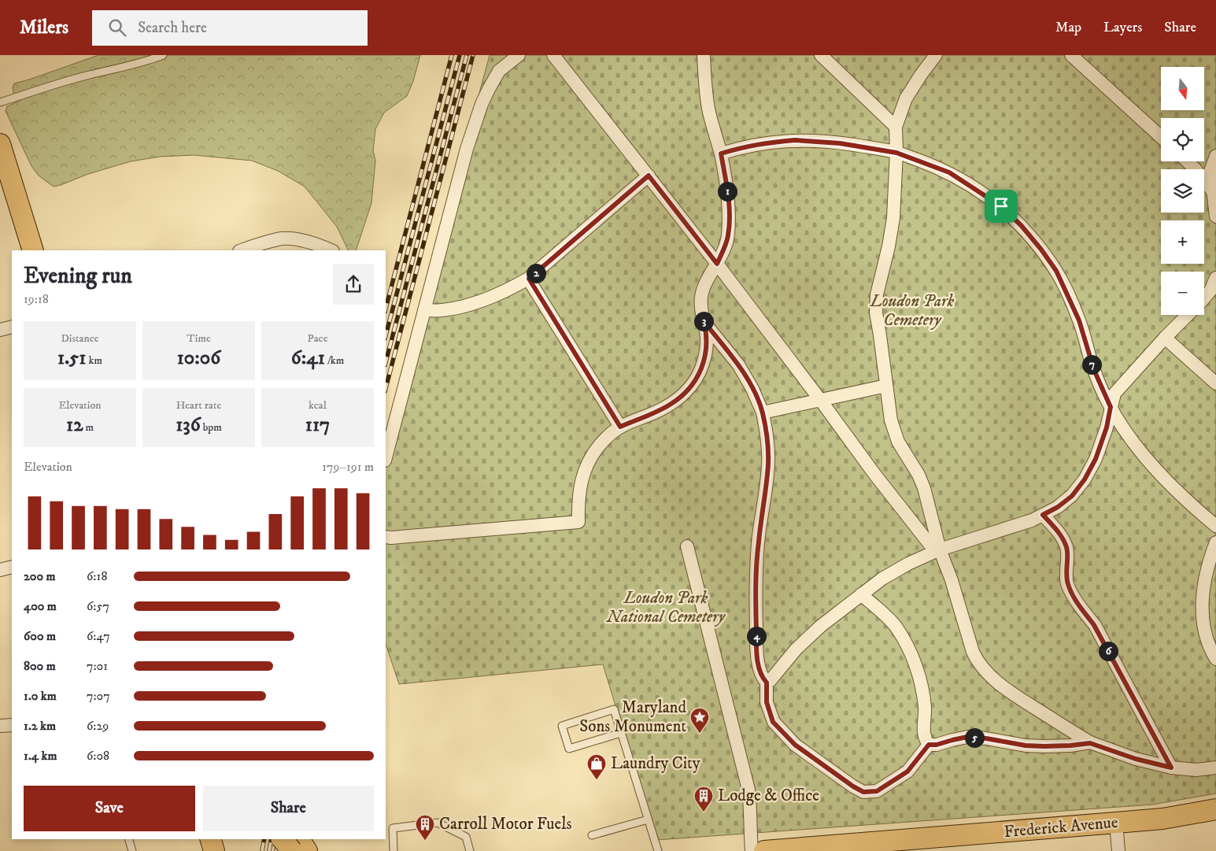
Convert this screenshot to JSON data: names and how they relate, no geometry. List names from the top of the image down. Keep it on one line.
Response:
{"streets":{"main road":["Frederick Avenue"]},"parks":["Loudon Park Cemetery","Loudon Park National Cemetery"],"places":{"place":["Maryland Sons Monument"],"shop":["Laundry City"],"building":["Lodge & Office","Carroll Motor Fuels"]},"north":"bottom","page":{"header":"Milers","search":"Search here","nav":["Map","Layers","Share"],"map_buttons":["+","−"],"pins":["1","2","3","7","4","6","5"],"heading":["Evening run","19:18"],"stats":[["Distance","1.51 km"],["Time","10:06"],["Pace","6:41 /km"],["Elevation","12 m"],["Heart rate","136 bpm"],["kcal","117"]],"chart":["Elevation","179–191 m"],"list":[{"name":"200 m","note":"6:18"},{"name":"400 m","note":"6:57"},{"name":"600 m","note":"6:47"},{"name":"800 m","note":"7:01"},{"name":"1.0 km","note":"7:07"},{"name":"1.2 km","note":"6:29"},{"name":"1.4 km","note":"6:08"}],"buttons":["Save","Share"]}}
